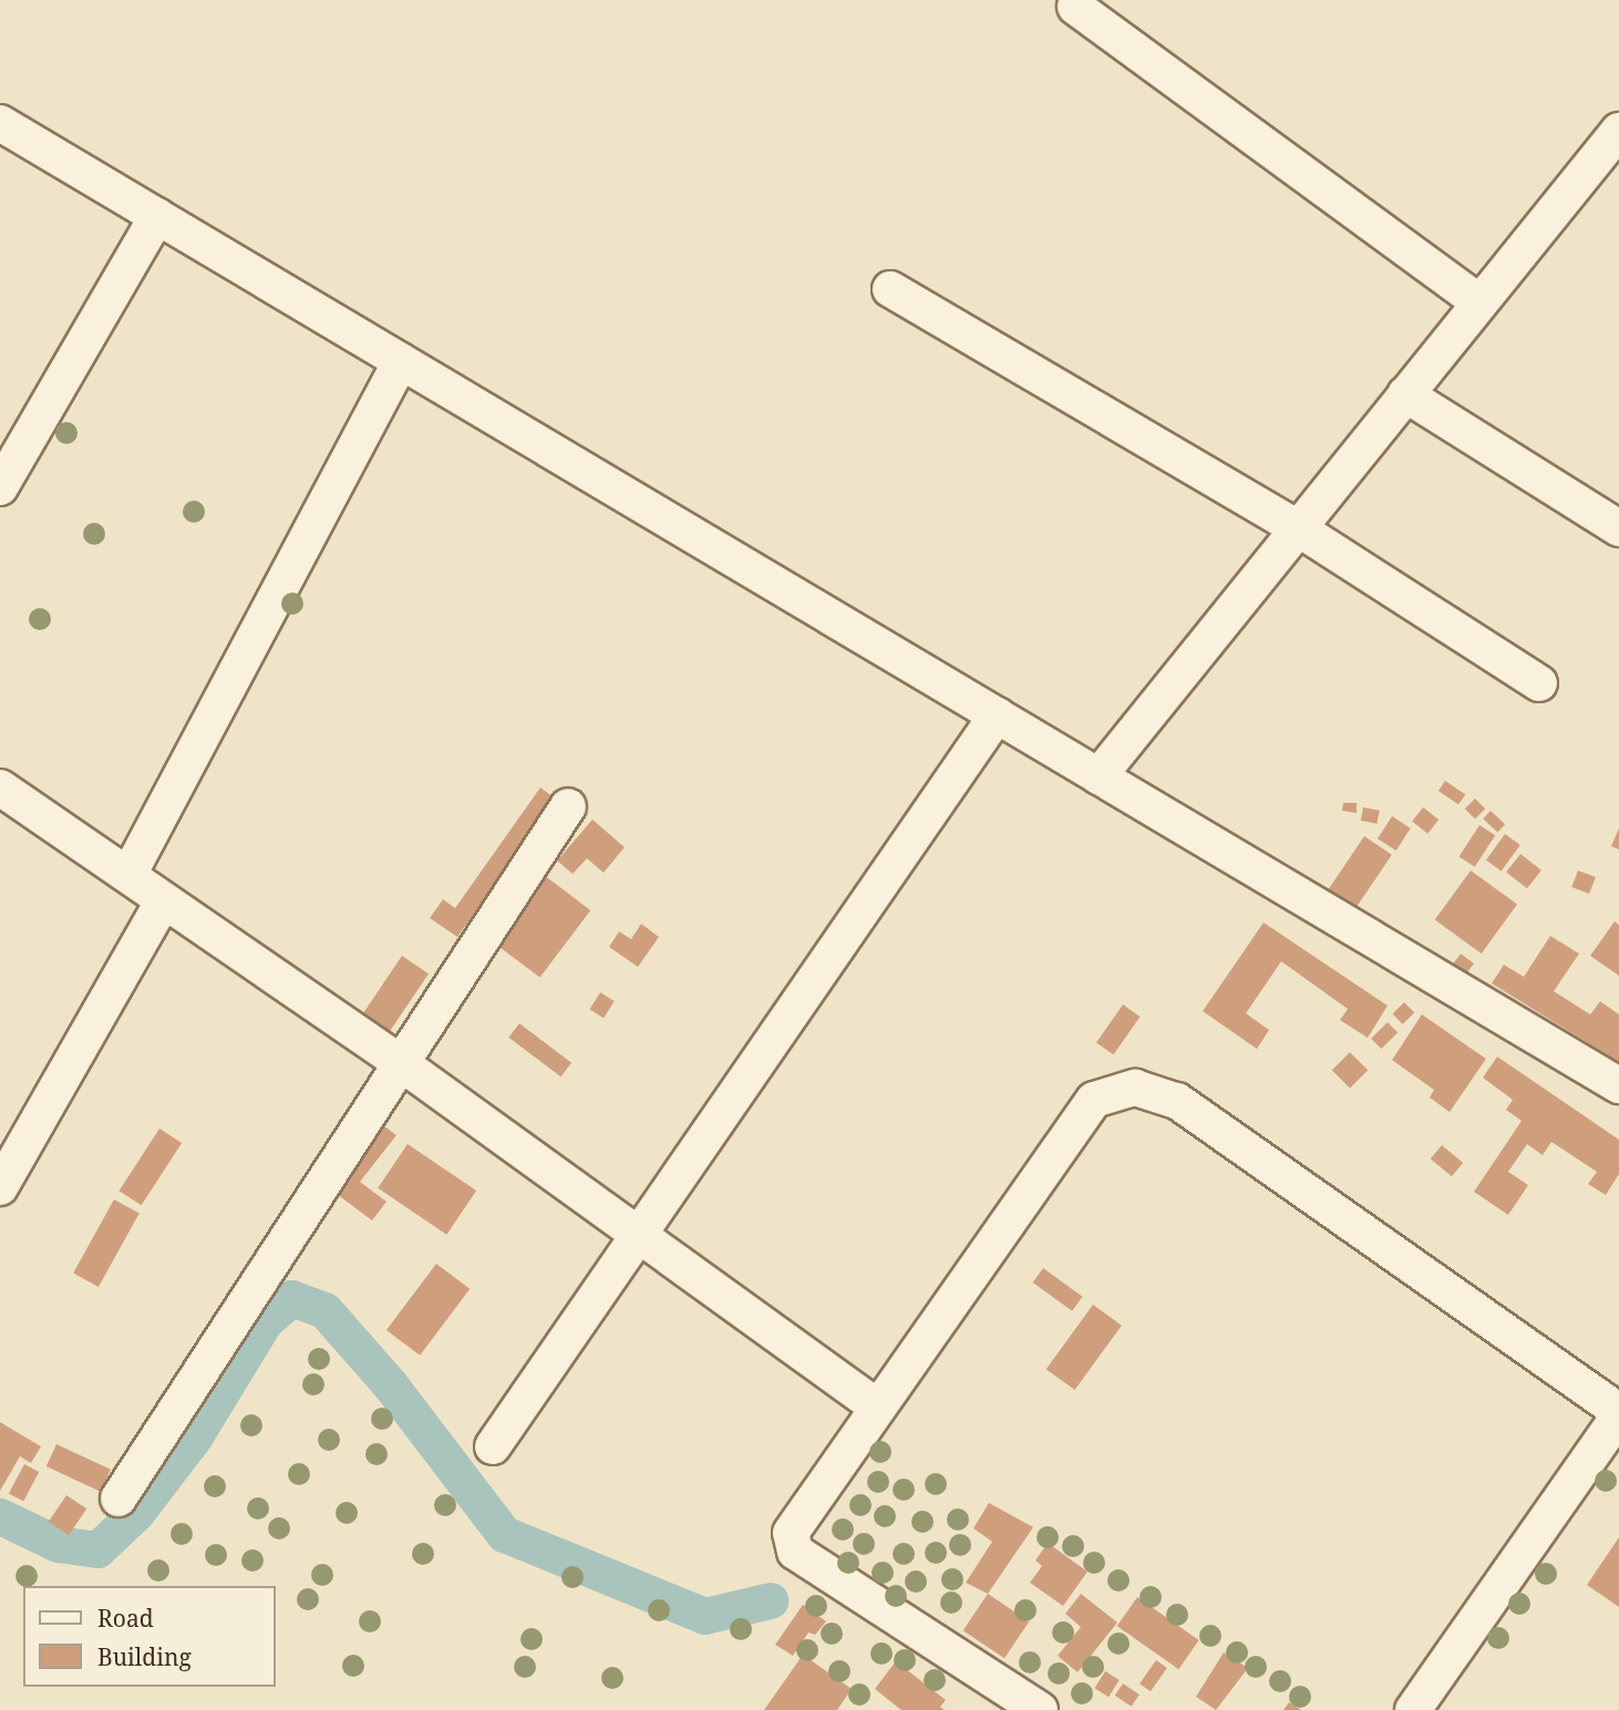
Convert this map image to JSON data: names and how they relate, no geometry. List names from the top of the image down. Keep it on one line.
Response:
{"legend":["Road","Building"]}
